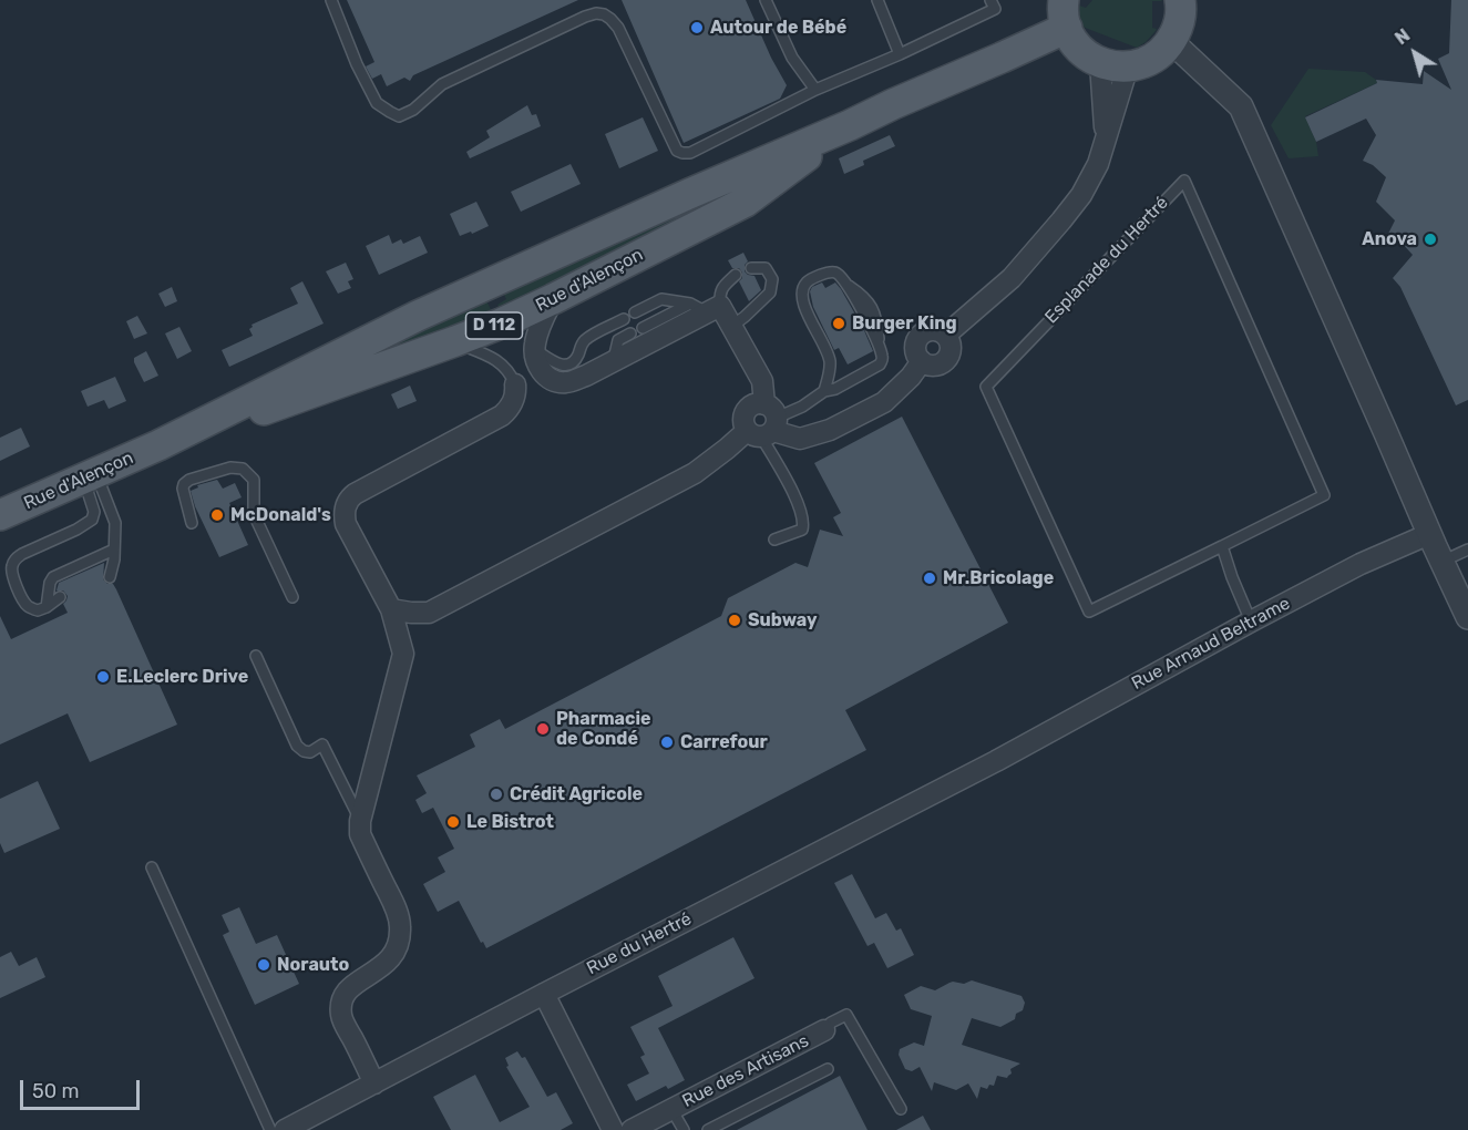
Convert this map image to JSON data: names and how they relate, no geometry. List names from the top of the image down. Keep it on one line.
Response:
{"streets":{"main road":["Rue d'Alençon","D 112"],"street":["Rue Arnaud Beltrame","Rue du Hertré","Rue des Artisans"],"lane":["Esplanade du Hertré"]},"crossings":[["Rue Arnaud Beltrame","Rue du Hertré"]],"places":["Autour de Bébé","Anova","Burger King","McDonald's","Mr.Bricolage","Subway","E.Leclerc Drive","Pharmacie de Condé","Carrefour","Crédit Agricole","Le Bistrot","Norauto"],"scale_bar":"50 m","north":"top left"}
